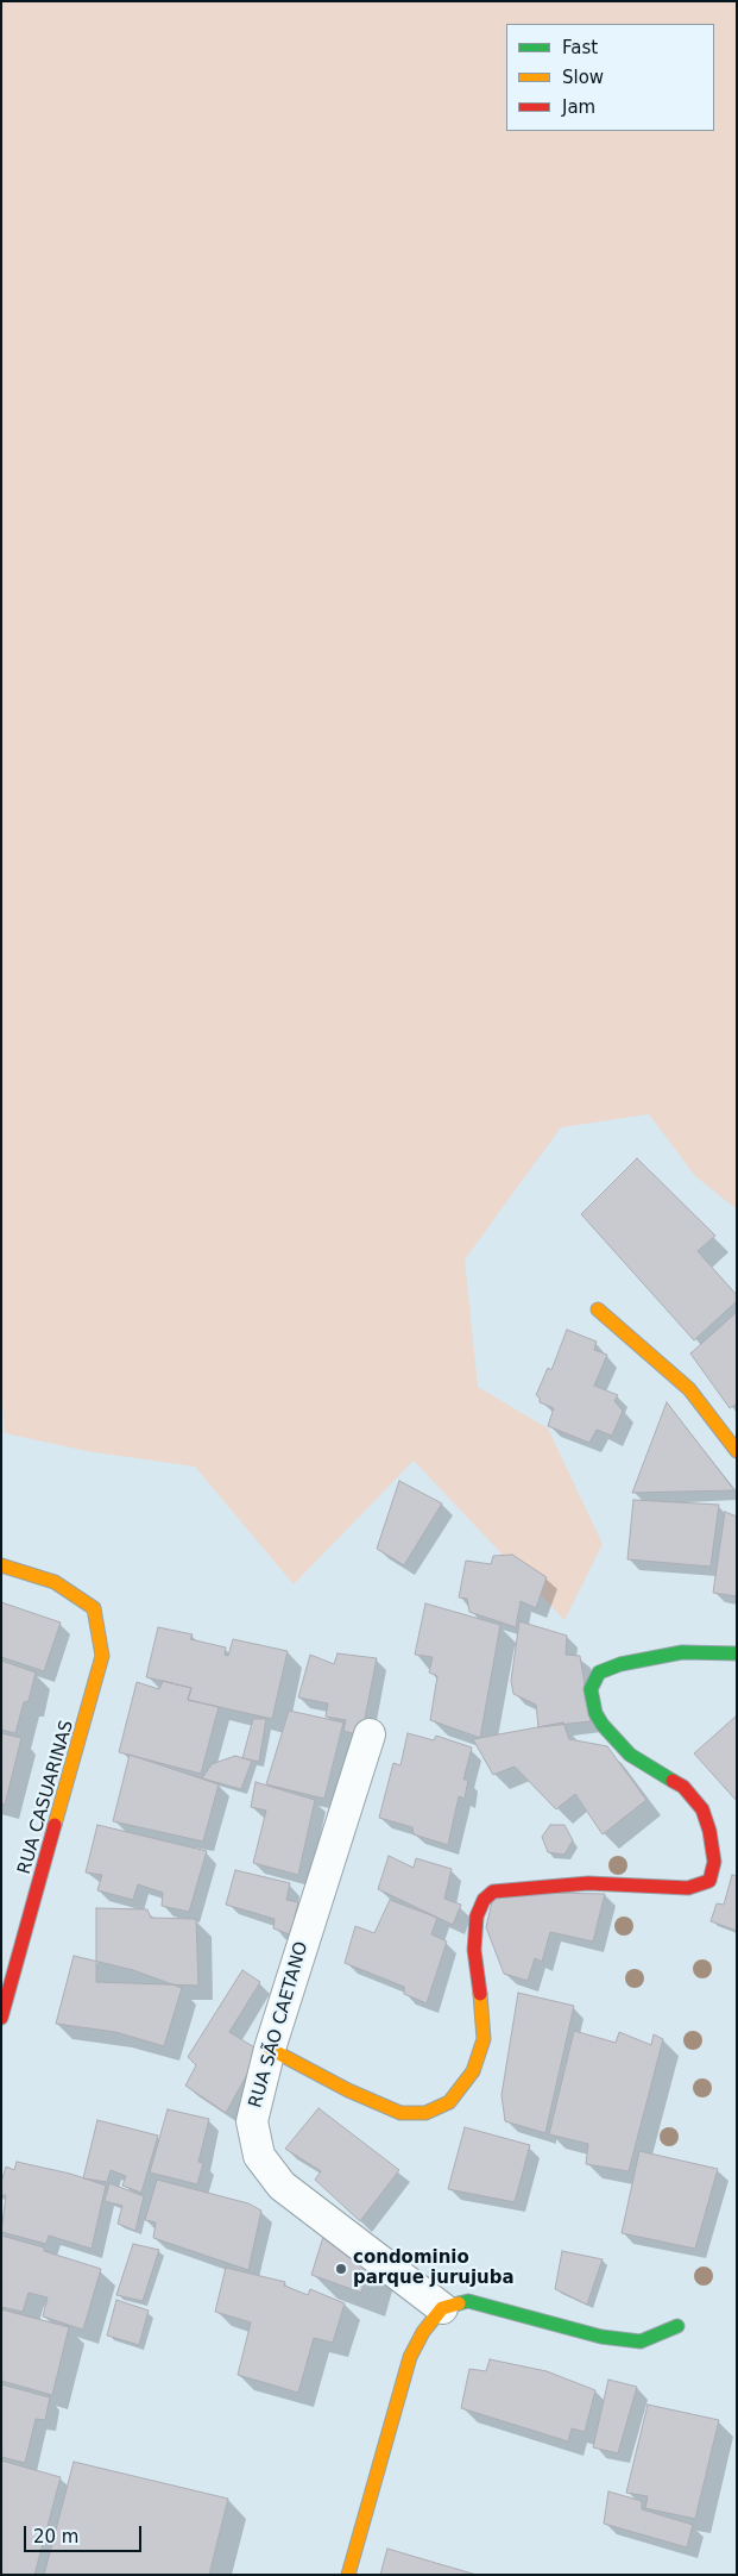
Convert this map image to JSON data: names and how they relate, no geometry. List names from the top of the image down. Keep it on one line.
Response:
{"streets":{"street":["RUA CASUARINAS","RUA SÃO CAETANO"]},"places":["condominio parque jurujuba"],"legend":["Fast","Slow","Jam"],"scale_bar":"20 m"}
